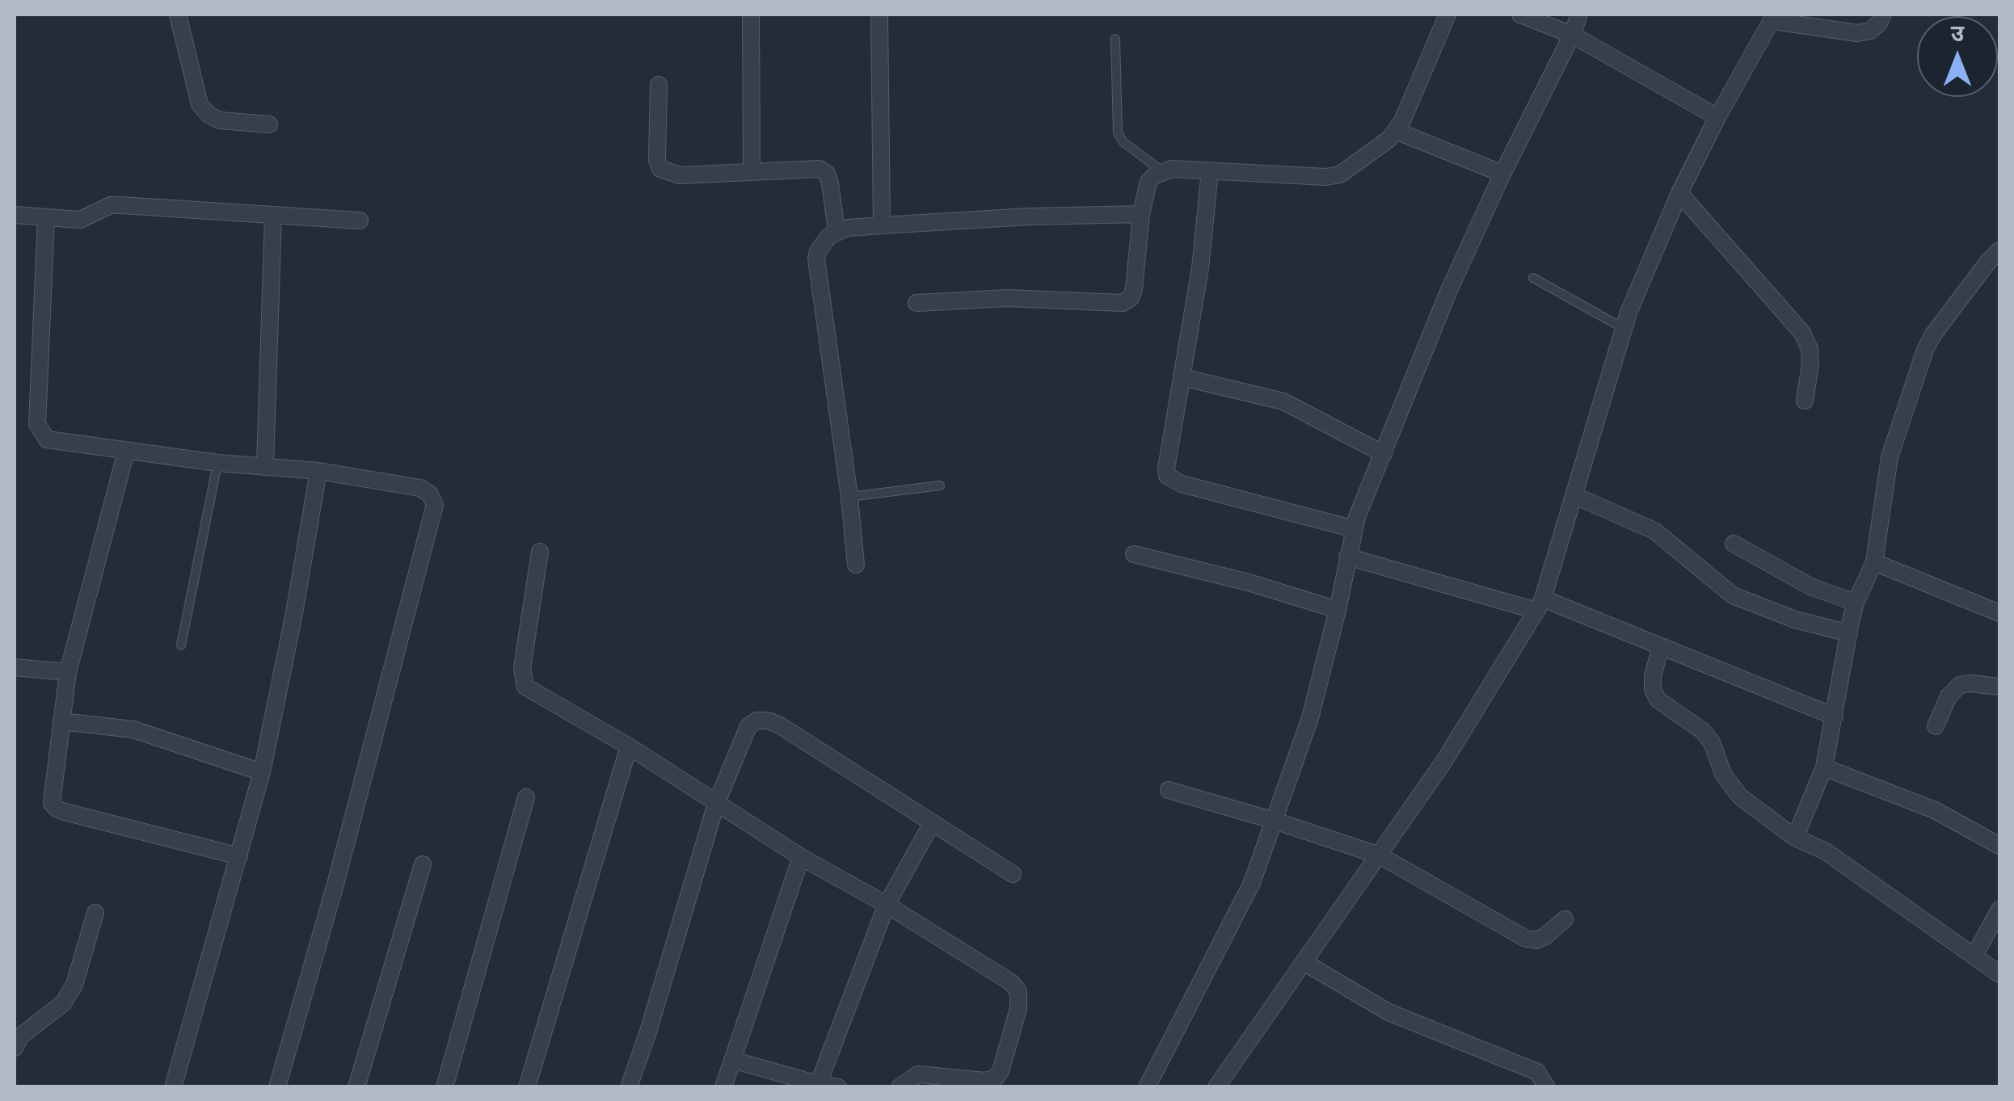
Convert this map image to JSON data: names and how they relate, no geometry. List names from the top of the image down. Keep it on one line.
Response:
{"north":"top"}
